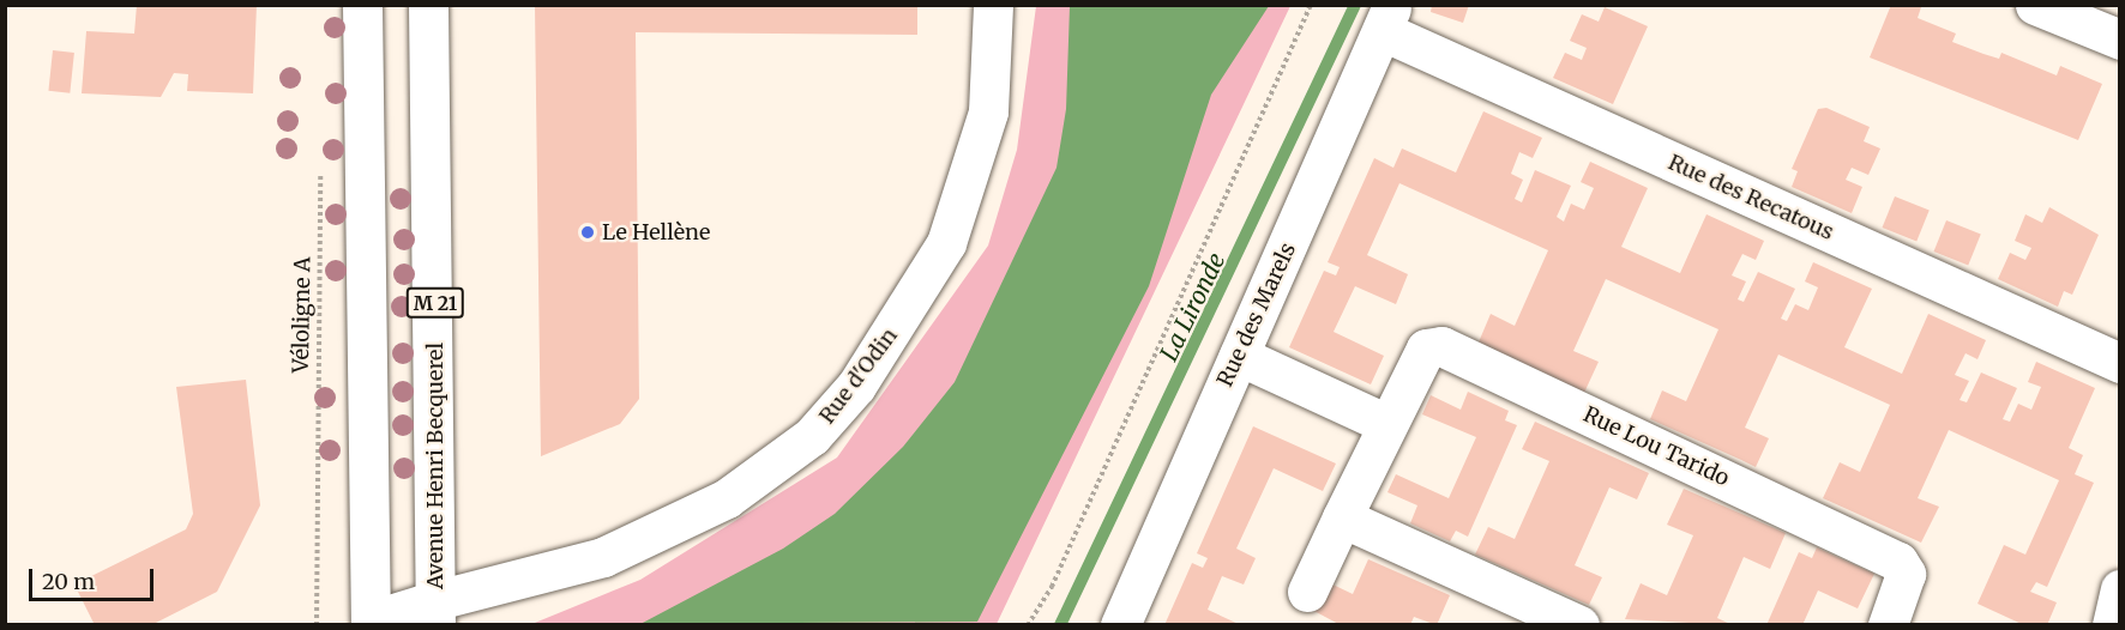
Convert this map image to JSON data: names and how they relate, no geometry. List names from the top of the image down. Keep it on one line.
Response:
{"streets":{"street":["Rue des Recatous","M 21","Rue des Marels","Rue d'Odin","Rue Lou Tarido","Avenue Henri Becquerel"],"path":["Véloligne A"]},"crossings":[["Rue des Recatous","Rue des Marels"],["Rue d'Odin","Avenue Henri Becquerel"]],"water":["La Lironde"],"places":["Le Hellène"],"scale_bar":"20 m"}
